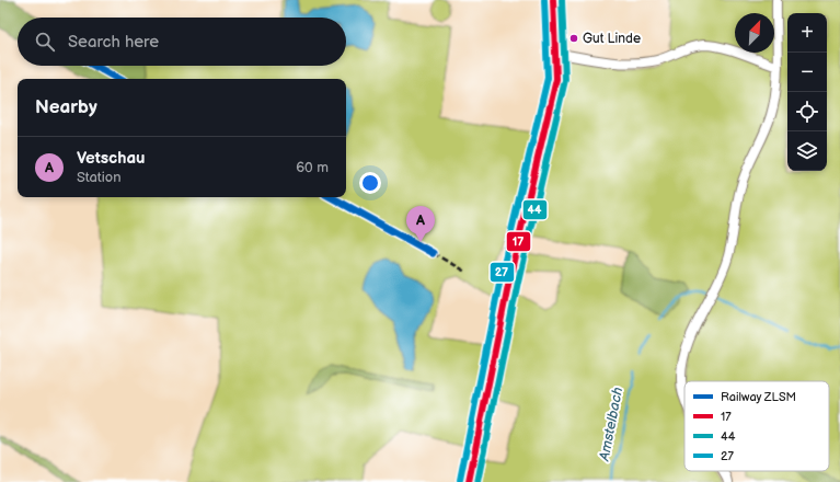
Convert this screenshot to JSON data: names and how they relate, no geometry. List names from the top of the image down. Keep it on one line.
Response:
{"water":["Amstelbach"],"places":["Gut Linde"],"lines":["transit line 17","transit line 44","transit line 27","rail line ZLSM"],"legend":["Railway ZLSM","17","44","27"],"north":"top right","page":{"map_buttons":["+","−"],"search":"Search here","heading":"Nearby","list":[{"mark":"A","name":"Vetschau","note":"Station","value":"60 m"}],"pins":"A"}}
